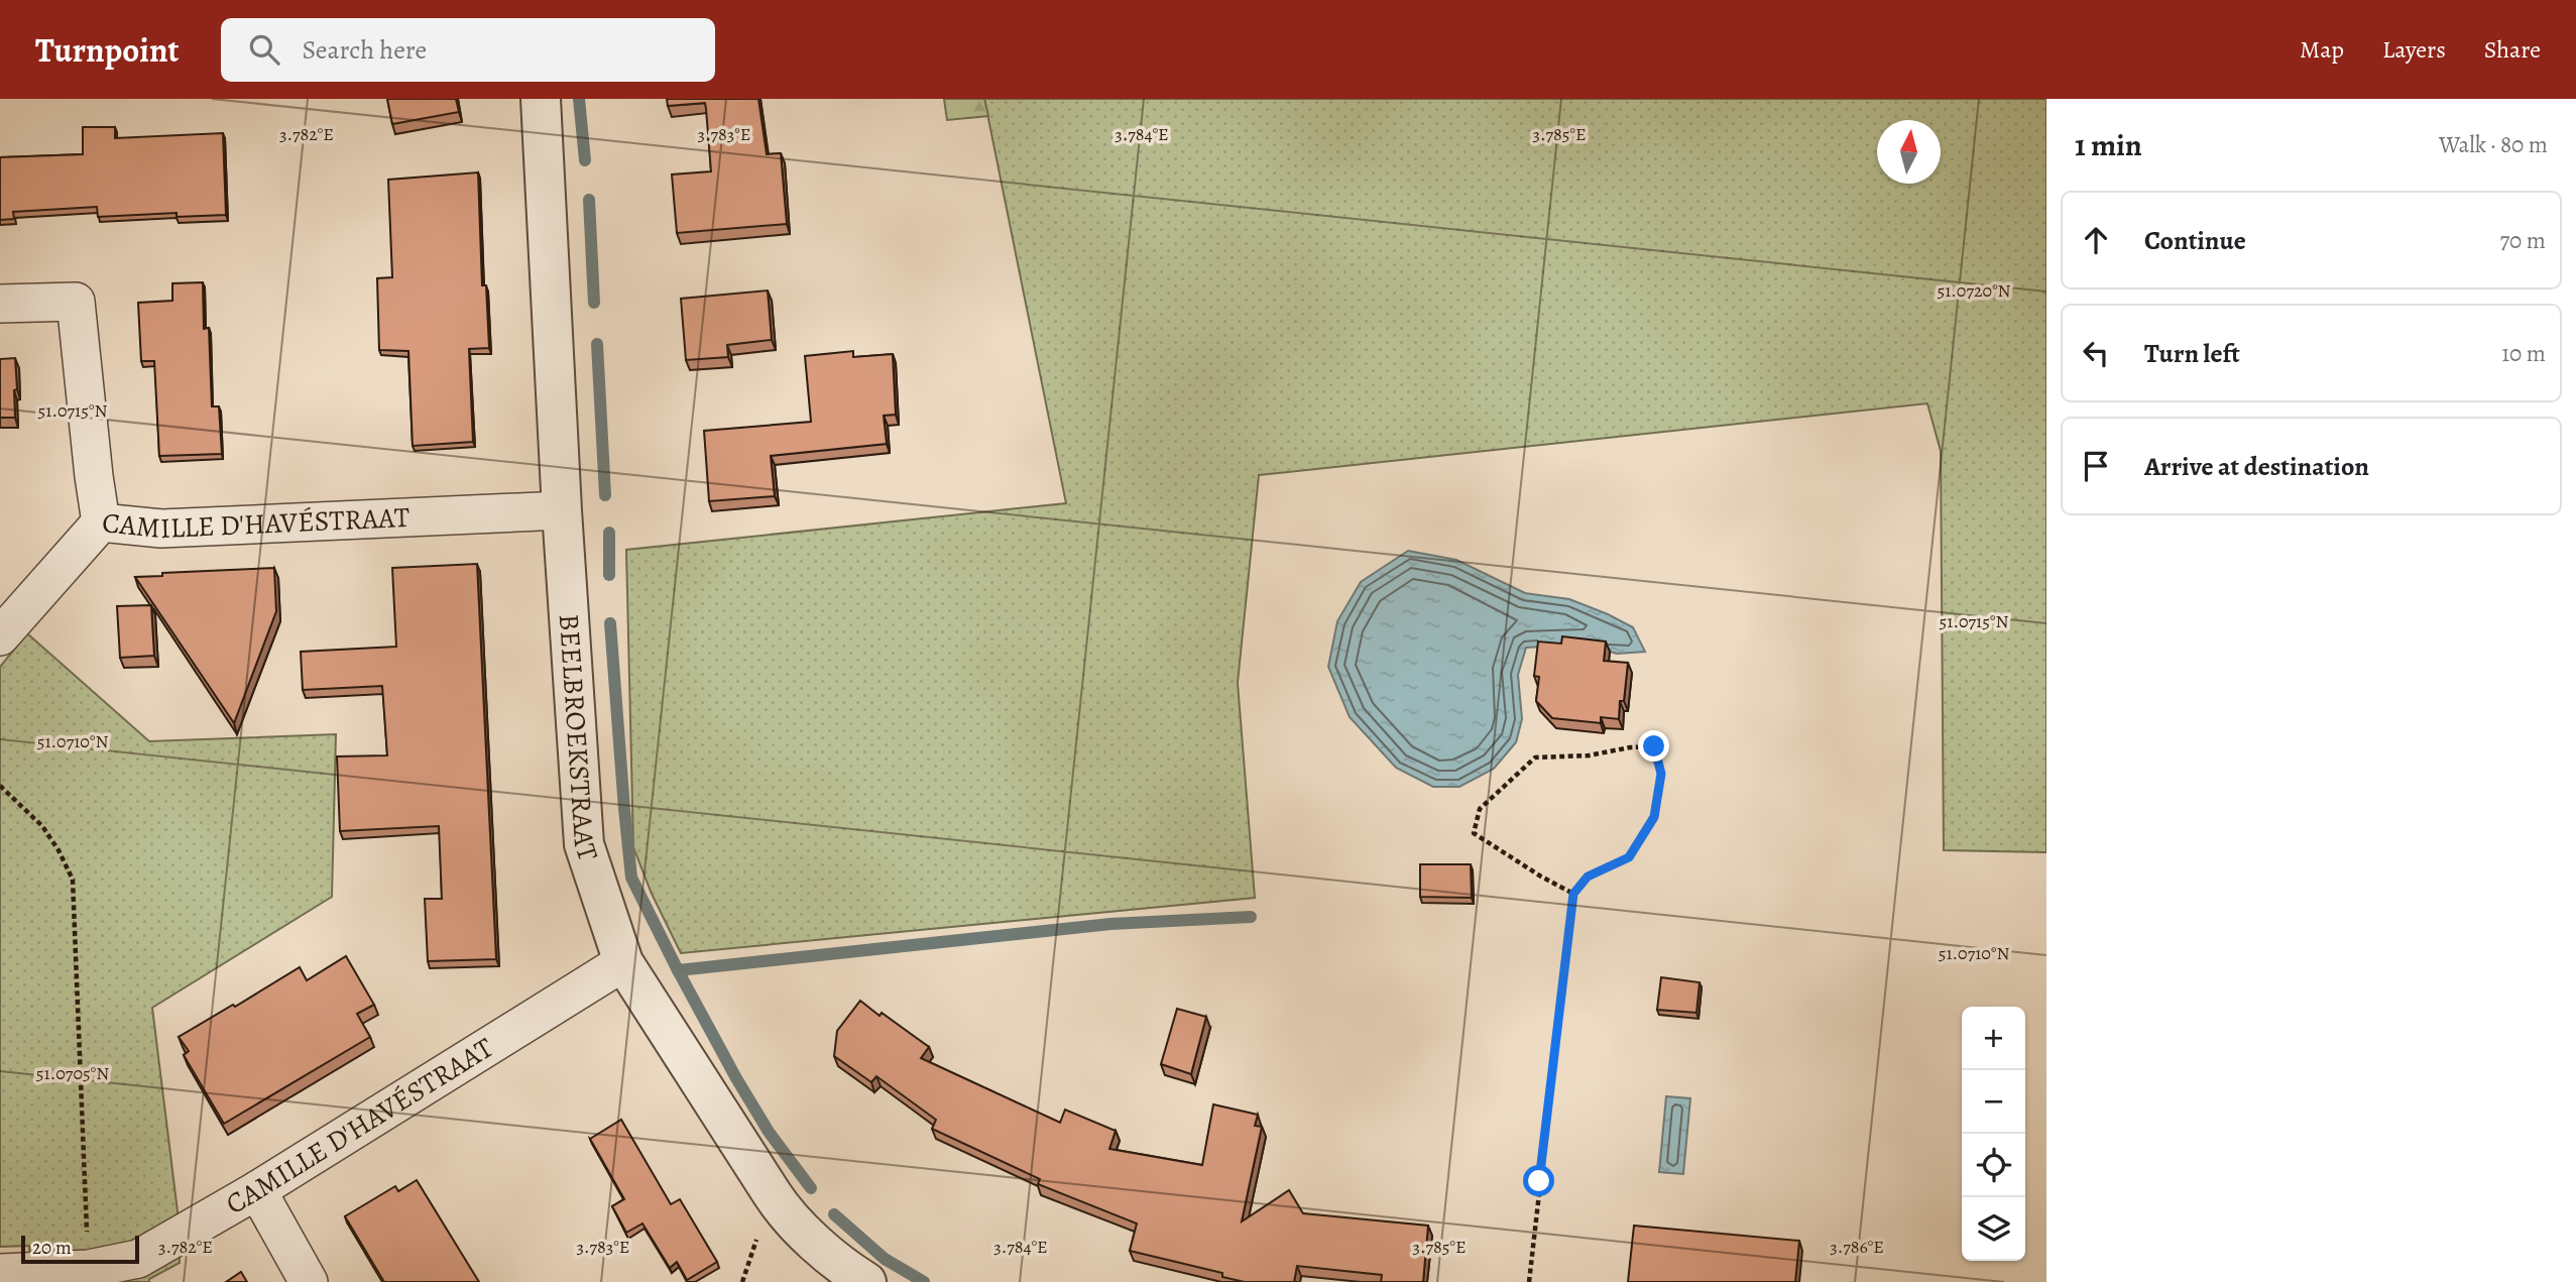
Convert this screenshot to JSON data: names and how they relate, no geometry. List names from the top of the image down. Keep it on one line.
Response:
{"streets":{"street":["CAMILLE D'HAVÉSTRAAT","BEELBROEKSTRAAT"]},"crossings":[["CAMILLE D'HAVÉSTRAAT","BEELBROEKSTRAAT"]],"scale_bar":"20 m","north":"top","page":{"header":"Turnpoint","search":"Search here","nav":["Map","Layers","Share"],"heading":["1 min","Walk · 80 m"],"list":[["Continue","70 m"],["Turn left","10 m"],"Arrive at destination"],"map_buttons":["+","−"],"scale":"20 m"},"coordinates":["3.782°E","3.783°E","3.784°E","3.785°E","51.0720°N","51.0715°N","51.0710°N","51.0705°N","3.786°E"]}
